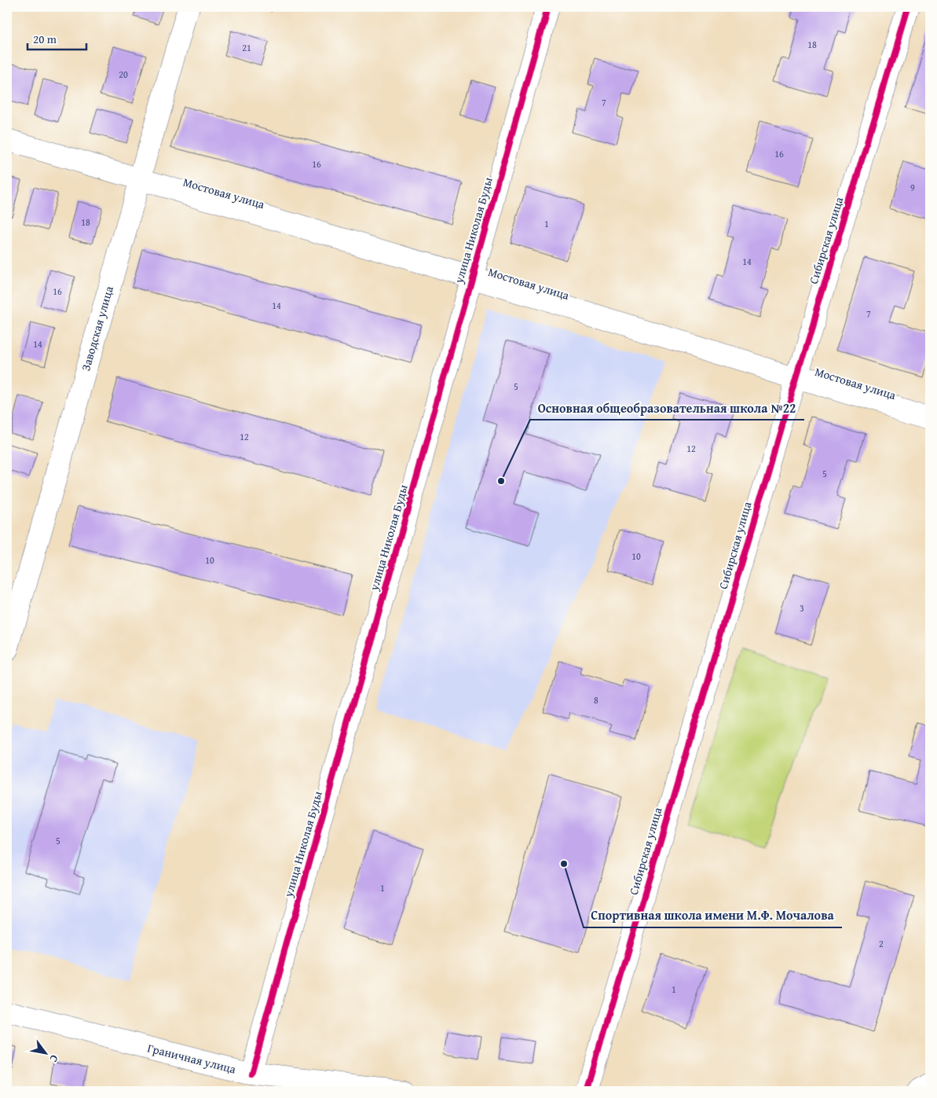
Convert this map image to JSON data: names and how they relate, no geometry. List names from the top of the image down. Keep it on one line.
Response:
{"streets":{"street":["Мостовая улица","улица Николая Буды","Сибирская улица","Заводская улица","Граничная улица"]},"crossings":[["Мостовая улица","улица Николая Буды"],["Мостовая улица","Сибирская улица"],["Мостовая улица","Заводская улица"],["улица Николая Буды","Граничная улица"]],"places":["Основная общеобразовательная школа №22","Спортивная школа имени М.Ф. Мочалова"],"house_numbers":["18","21","20","7","16","16","9","18","1","14","16","14","7","14","5","12","12","5","10","10","3","8","5","1","2","1"],"scale_bar":"20 m","north":"bottom right"}
